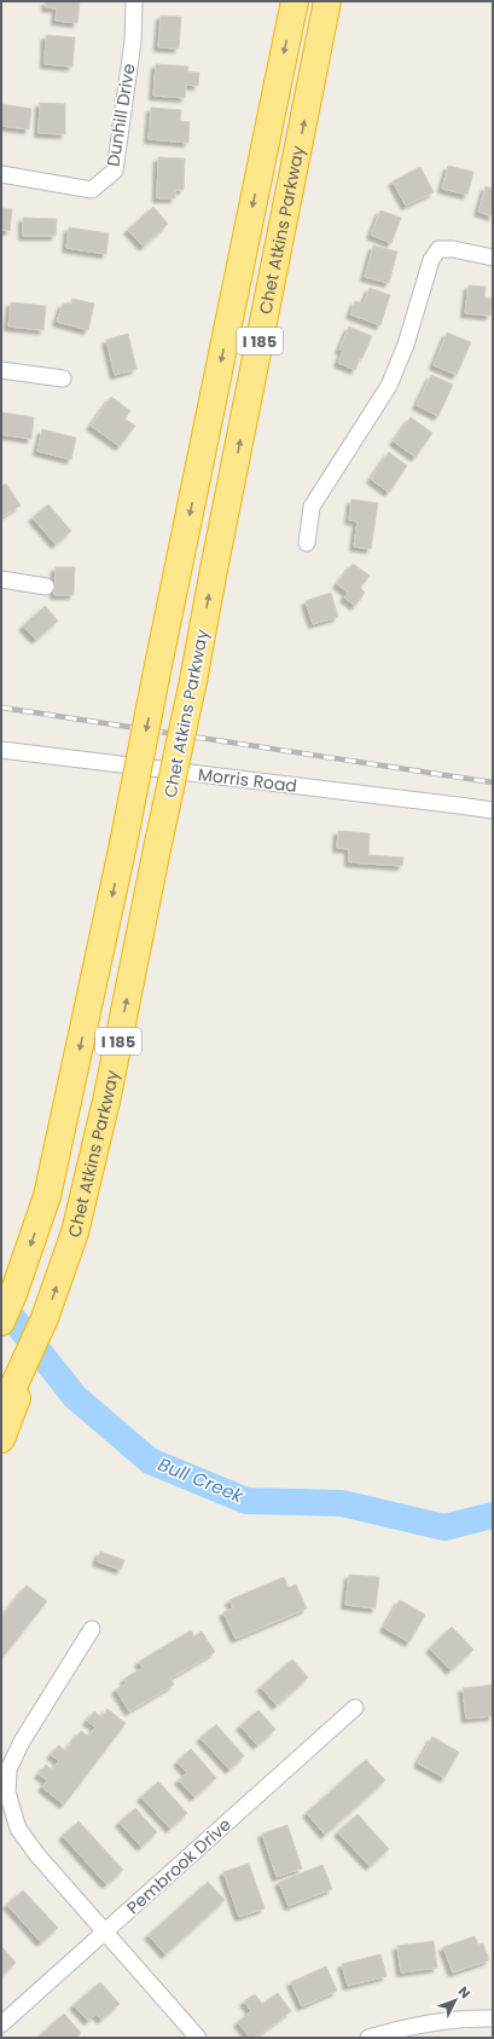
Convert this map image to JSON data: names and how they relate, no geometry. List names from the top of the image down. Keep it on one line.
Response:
{"streets":{"highway":["Chet Atkins Parkway","I 185"],"street":["Dunhill Drive","Morris Road","Pembrook Drive"]},"water":["Bull Creek"],"north":"top right"}
